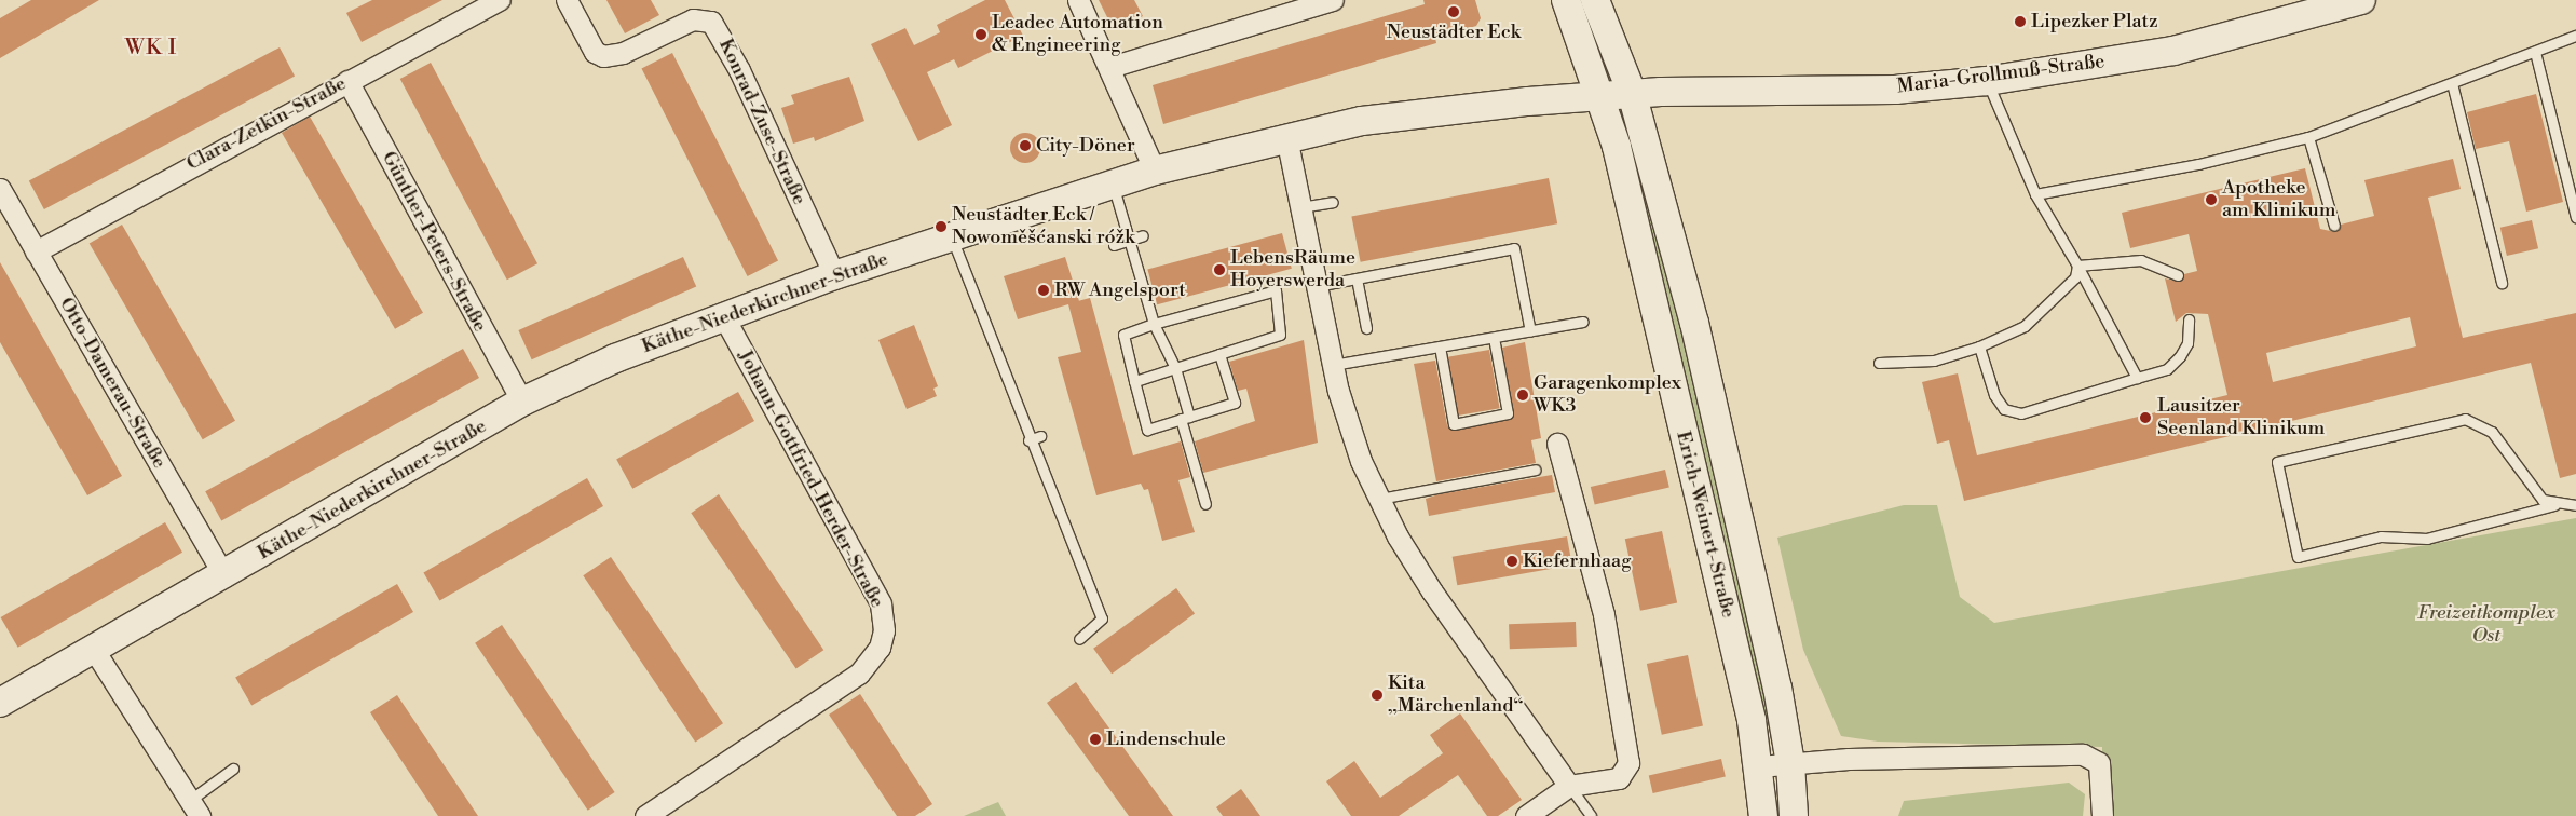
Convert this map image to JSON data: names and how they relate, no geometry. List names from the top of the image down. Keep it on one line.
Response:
{"streets":{"street":["Maria-Grollmuß-Straße","Konrad-Zuse-Straße","Clara-Zetkin-Straße","Günther-Peters-Straße","Käthe-Niederkirchner-Straße","Otto-Damerau-Straße","Johann-Gottfried-Herder-Straße","Erich-Weinert-Straße"]},"crossings":[["Maria-Grollmuß-Straße","Käthe-Niederkirchner-Straße"],["Maria-Grollmuß-Straße","Erich-Weinert-Straße"],["Konrad-Zuse-Straße","Käthe-Niederkirchner-Straße"],["Clara-Zetkin-Straße","Günther-Peters-Straße"],["Clara-Zetkin-Straße","Otto-Damerau-Straße"],["Günther-Peters-Straße","Käthe-Niederkirchner-Straße"],["Käthe-Niederkirchner-Straße","Otto-Damerau-Straße"],["Käthe-Niederkirchner-Straße","Johann-Gottfried-Herder-Straße"],["Käthe-Niederkirchner-Straße","Erich-Weinert-Straße"]],"districts":["WK I"],"parks":["Freizeitkomplex Ost"],"places":["Neustädter Eck","Lipezker Platz","Leadec Automation & Engineering","City-Döner","Apotheke am Klinikum","Neustädter Eck / Nowoměšćanski róžk","LebensRäume Hoyerswerda","RW Angelsport","Garagenkomplex WK3","Lausitzer Seenland Klinikum","Kiefernhaag","Kita „Märchenland“","Lindenschule"]}
